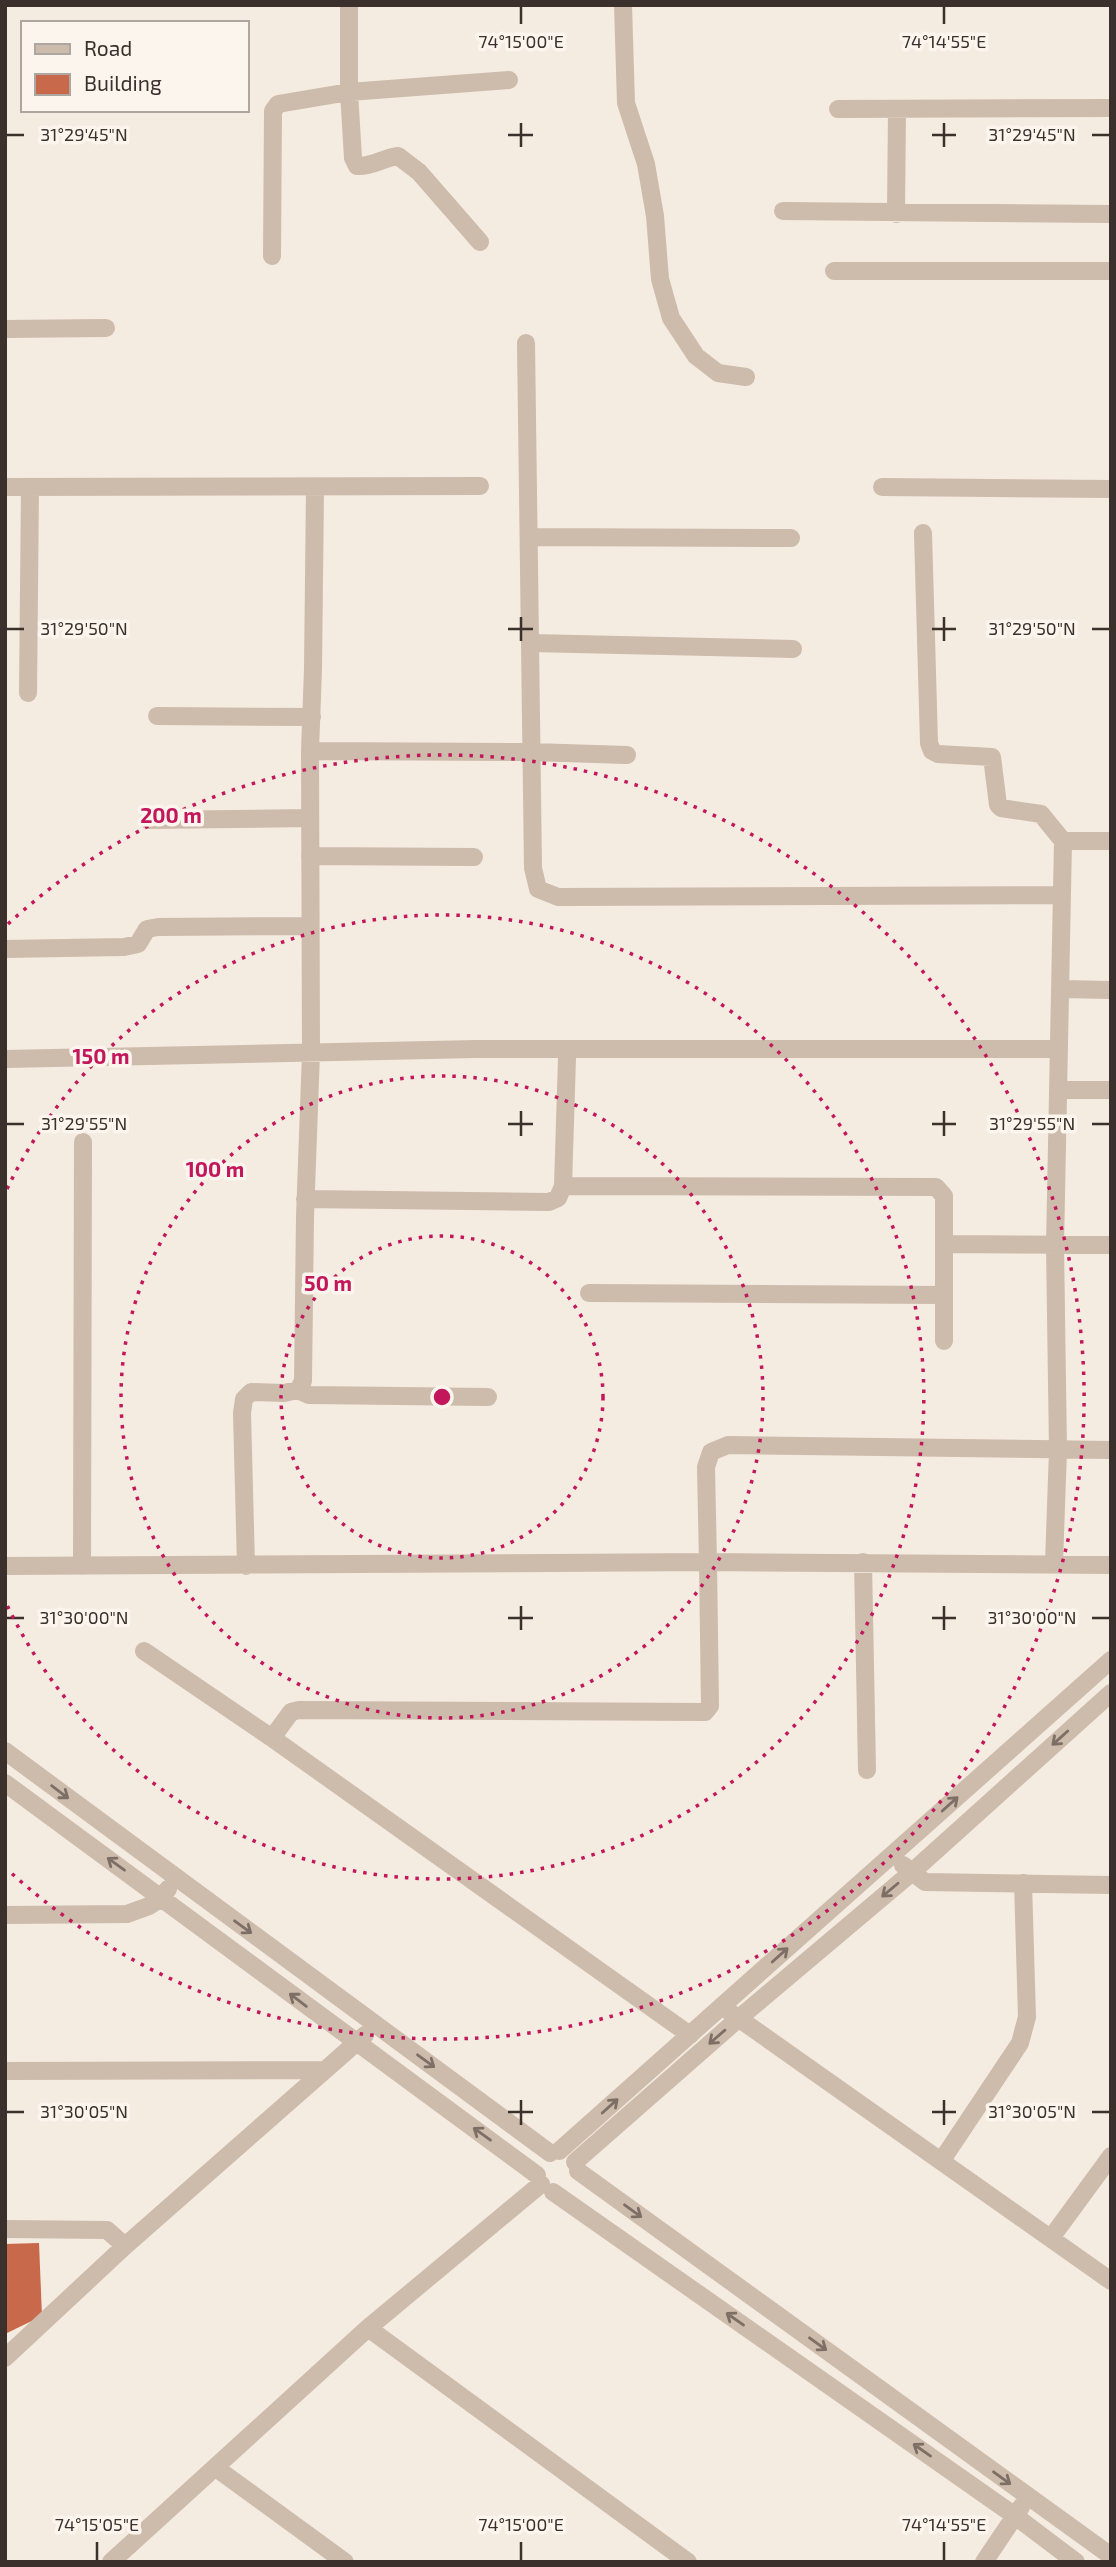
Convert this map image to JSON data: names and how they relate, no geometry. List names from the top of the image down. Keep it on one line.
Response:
{"legend":["Road","Building"],"coordinates":["74°15'00\"E","74°14'55\"E","31°29'45\"N","31°29'50\"N","31°29'55\"N","31°30'00\"N","31°30'05\"N","74°15'05\"E"],"rings":["200 m","150 m","100 m","50 m"]}
